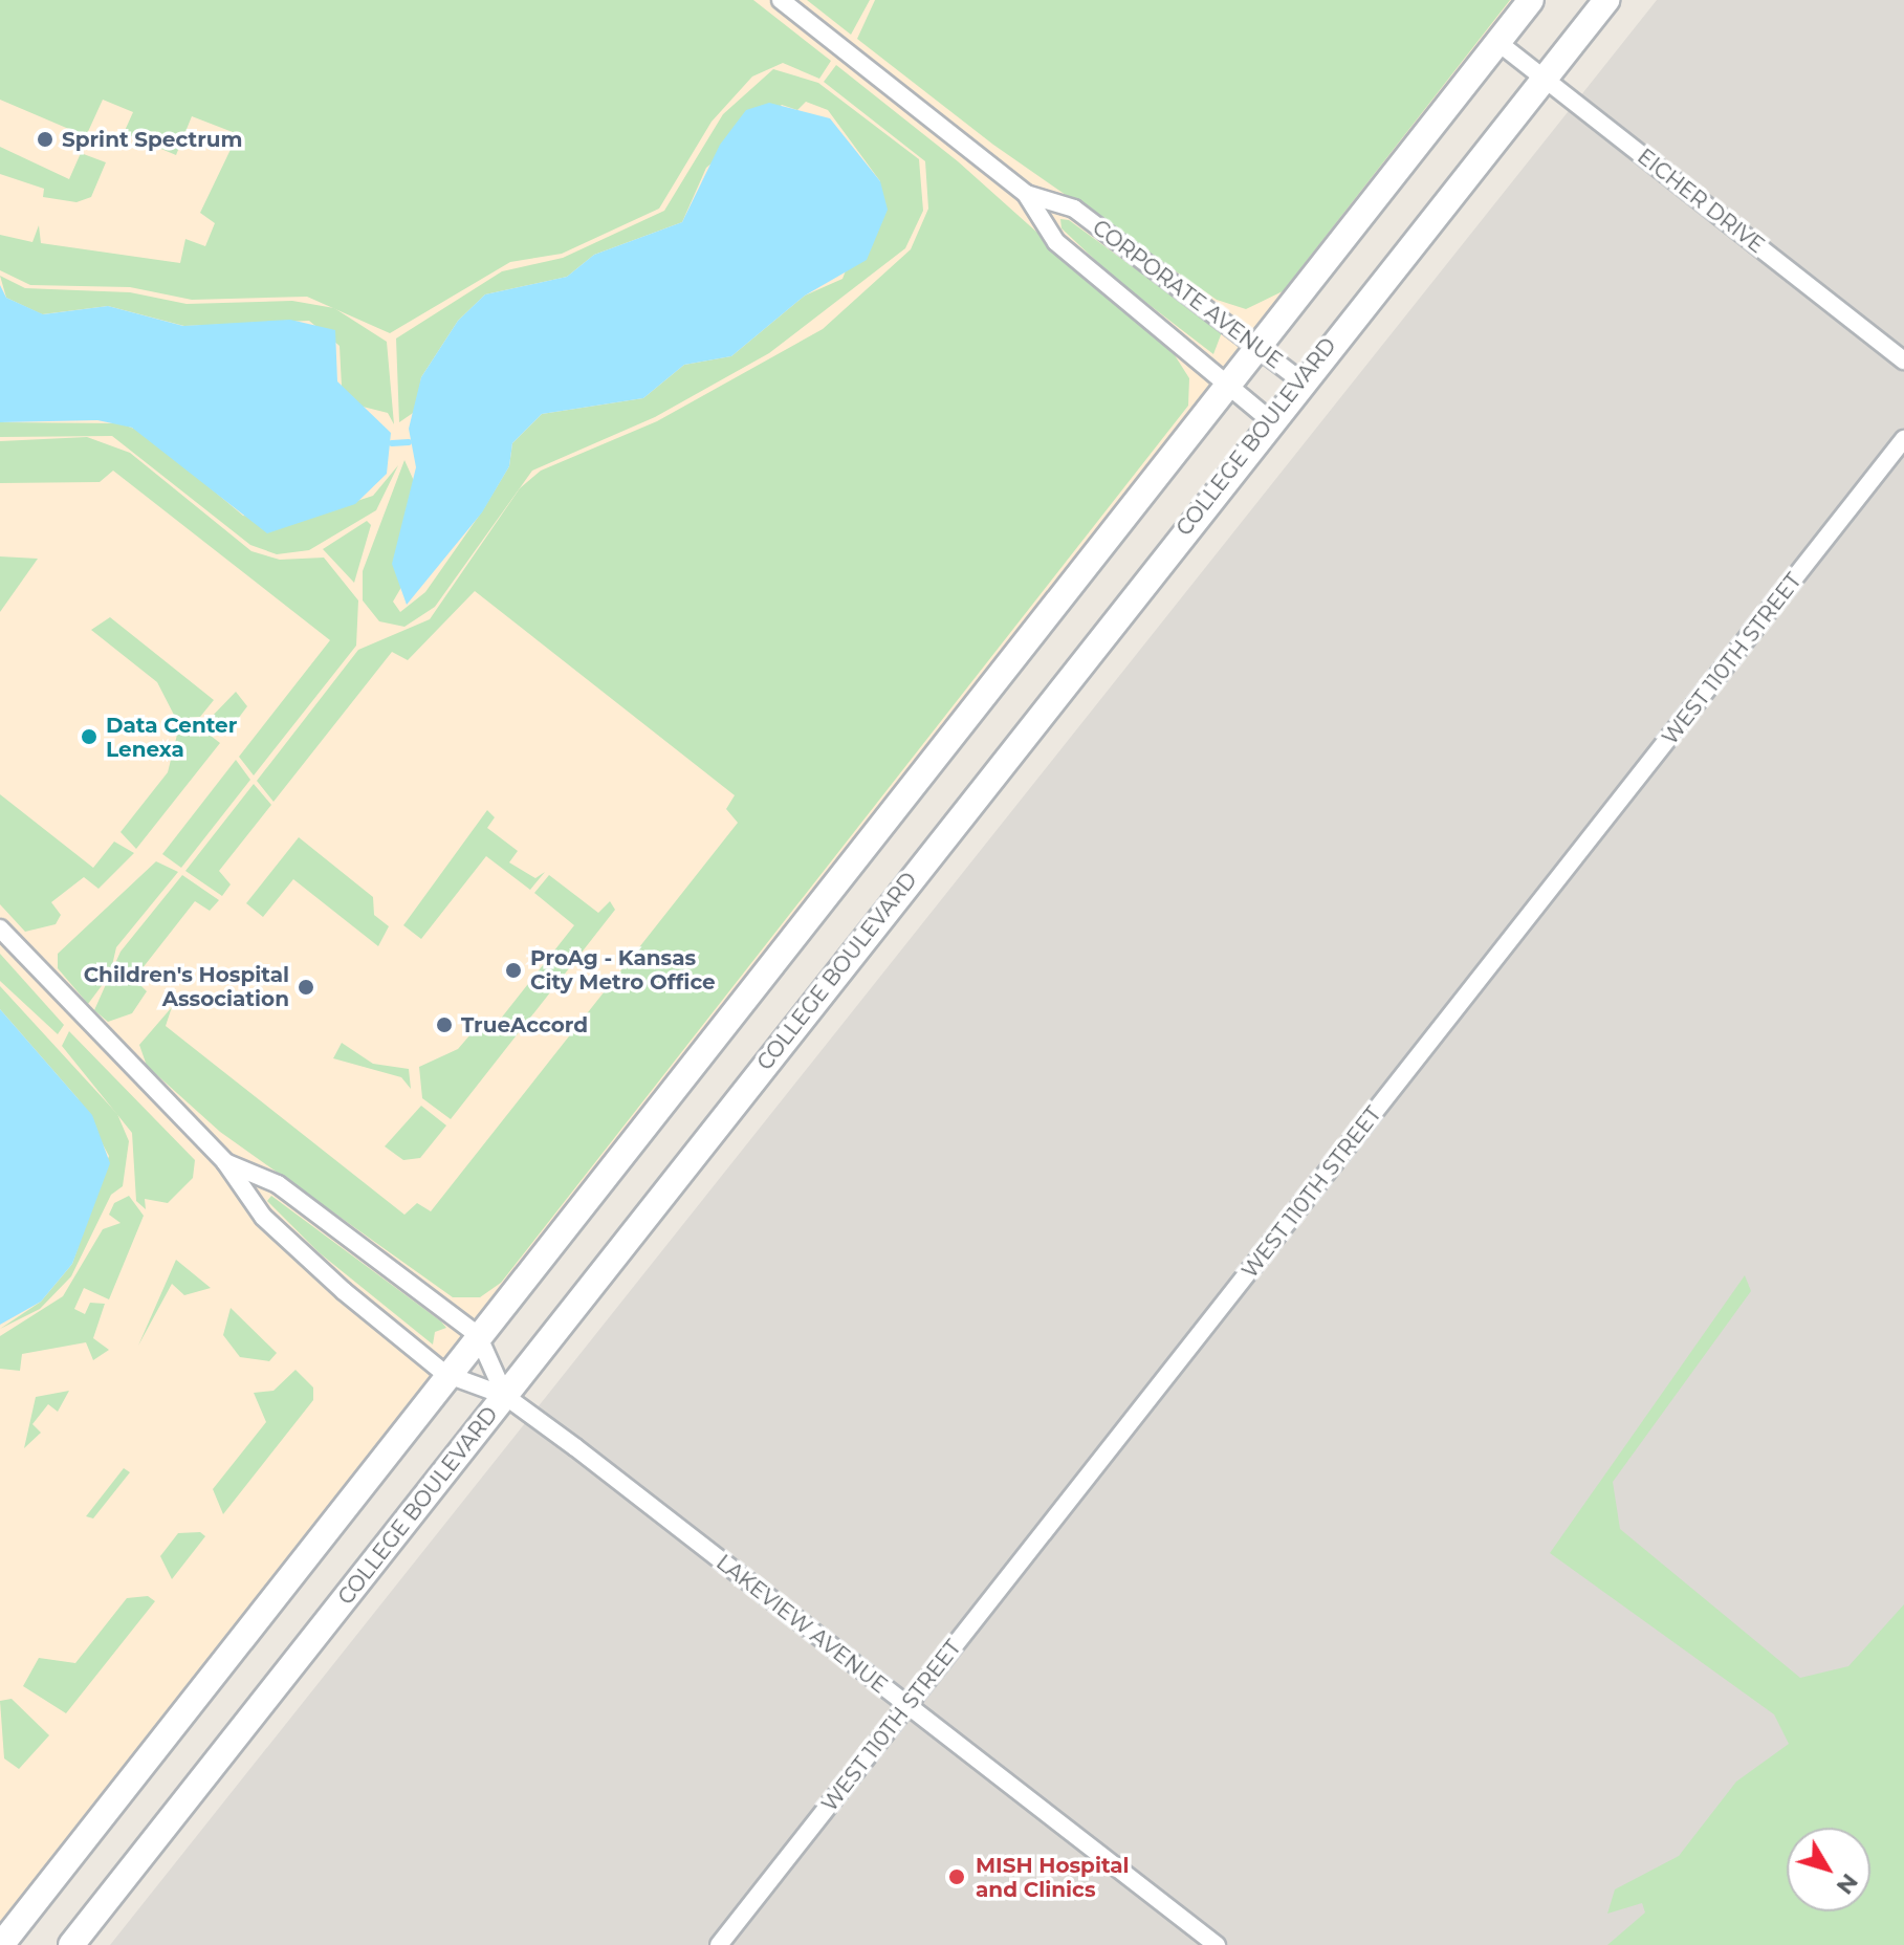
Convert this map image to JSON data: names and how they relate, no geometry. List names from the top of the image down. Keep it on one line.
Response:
{"streets":{"main road":["COLLEGE BOULEVARD"],"street":["EICHER DRIVE","CORPORATE AVENUE","WEST 110TH STREET","LAKEVIEW AVENUE"]},"crossings":[["EICHER DRIVE","COLLEGE BOULEVARD"],["CORPORATE AVENUE","COLLEGE BOULEVARD"],["COLLEGE BOULEVARD","LAKEVIEW AVENUE"],["WEST 110TH STREET","LAKEVIEW AVENUE"]],"places":["Sprint Spectrum","Data Center Lenexa","ProAg - Kansas City Metro Office","Children's Hospital Association","TrueAccord","MISH Hospital and Clinics"],"north":"bottom right"}
